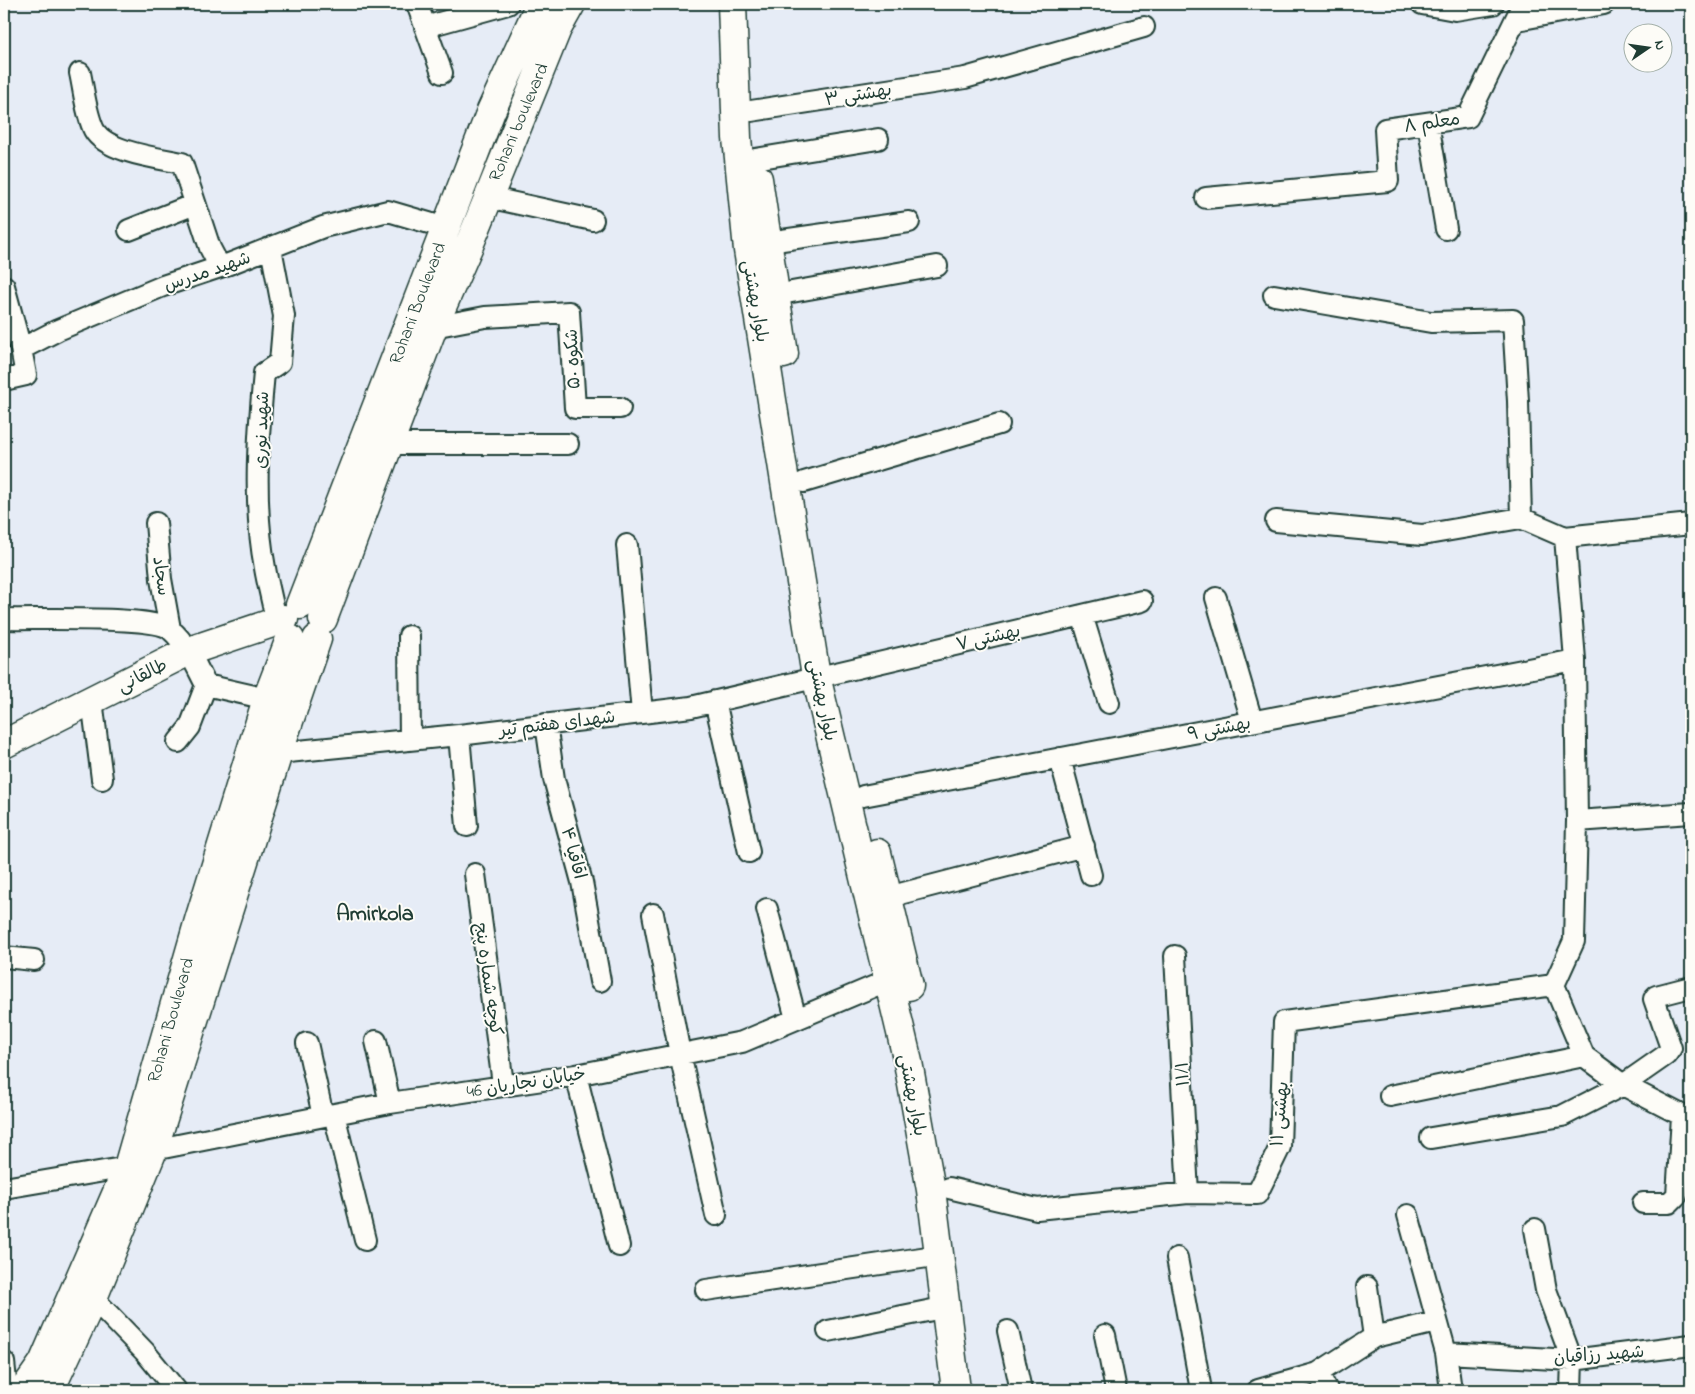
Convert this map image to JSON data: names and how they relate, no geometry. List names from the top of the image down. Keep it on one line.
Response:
{"streets":{"main road":["Rohani boulevard","بلوار بهشتی","Rohani Boulevard","طالقانی"],"street":["بهشتی ۳","معلم ۸","شهید مدرس","شکوه ۵۰","شهید نوری","سجاد","بهشتی ۷","شهدای هفتم تیر","بهشتی ۹","اقاقیا ۴","کوچه شماره پنج","۱۱/۱","خیابان نجاریان 46","بهشتی ۱۱","شهید رزاقیان"]},"crossings":[["بهشتی ۳","بلوار بهشتی"],["Rohani boulevard","Rohani Boulevard"],["Rohani boulevard","شکوه ۵۰"],["شهید مدرس","Rohani Boulevard"],["شهید مدرس","شهید نوری"],["بلوار بهشتی","بهشتی ۷"],["بلوار بهشتی","شهدای هفتم تیر"],["بلوار بهشتی","بهشتی ۹"],["بلوار بهشتی","خیابان نجاریان 46"],["بلوار بهشتی","بهشتی ۱۱"],["Rohani Boulevard","شکوه ۵۰"],["Rohani Boulevard","شهید نوری"],["Rohani Boulevard","طالقانی"],["Rohani Boulevard","شهدای هفتم تیر"],["Rohani Boulevard","خیابان نجاریان 46"],["شهید نوری","طالقانی"],["بهشتی ۷","شهدای هفتم تیر"],["شهدای هفتم تیر","اقاقیا ۴"],["کوچه شماره پنج","خیابان نجاریان 46"],["۱۱/۱","بهشتی ۱۱"]],"districts":["Amirkola"],"north":"right"}
